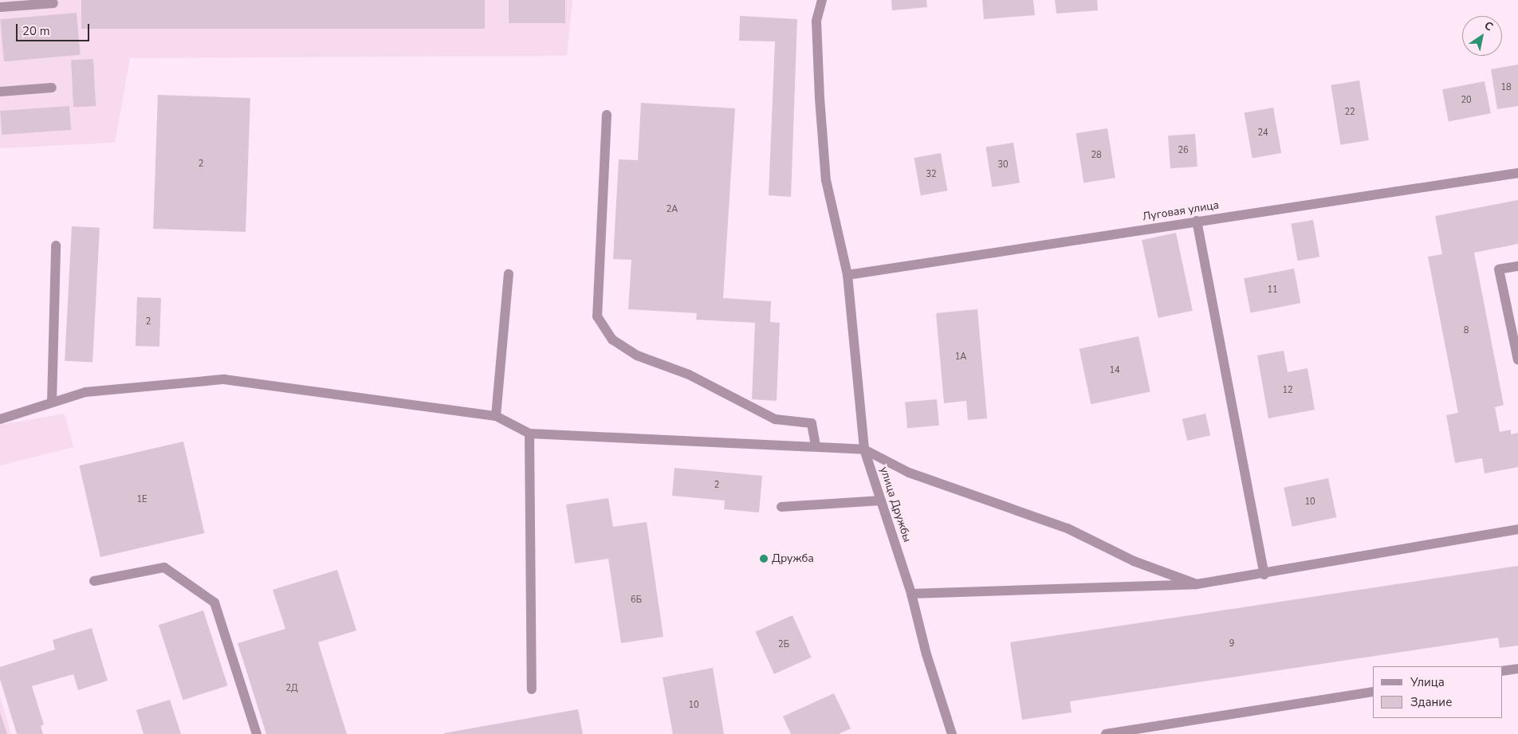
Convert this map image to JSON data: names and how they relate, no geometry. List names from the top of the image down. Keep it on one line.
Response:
{"streets":{"street":["Луговая улица","улица Дружбы"]},"crossings":[["Луговая улица","улица Дружбы"]],"places":["Дружба"],"house_numbers":["18","20","22","24","26","28","2","30","32","2А","11","2","8","1А","14","12","2","1Е","10","6Б","9","2Б","2Д","10"],"legend":["Улица","Здание"],"scale_bar":"20 m","north":"top right"}
